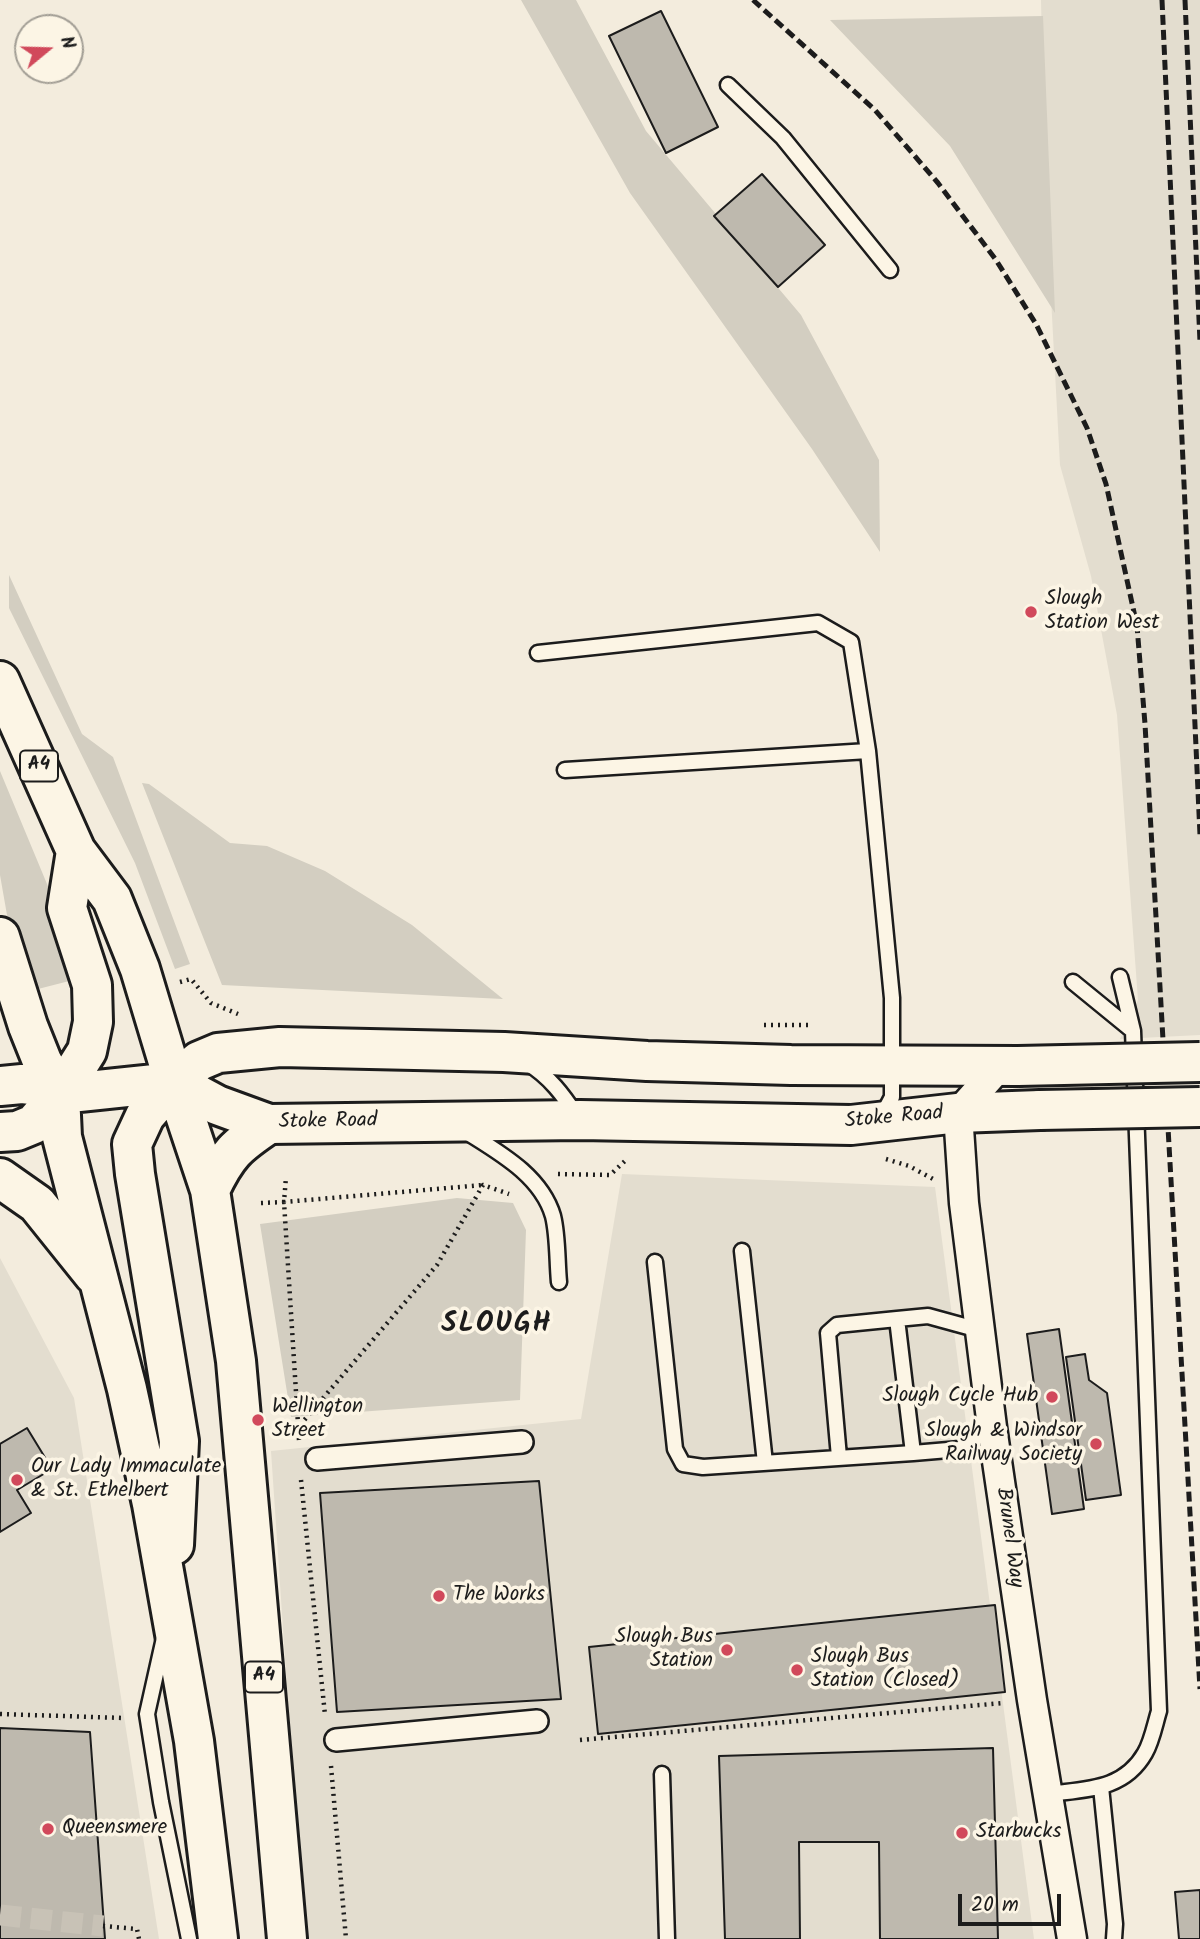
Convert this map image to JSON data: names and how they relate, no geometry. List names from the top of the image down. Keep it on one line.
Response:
{"streets":{"main road":["A4","Stoke Road"],"street":["Brunel Way"]},"crossings":[["A4","Stoke Road"],["Stoke Road","Brunel Way"]],"districts":["SLOUGH"],"places":["Slough Station West","Slough Cycle Hub","Wellington Street","Slough & Windsor Railway Society","Our Lady Immaculate & St. Ethelbert","The Works","Slough Bus Station","Slough Bus Station (Closed)","Queensmere","Starbucks"],"scale_bar":"20 m","north":"right"}
